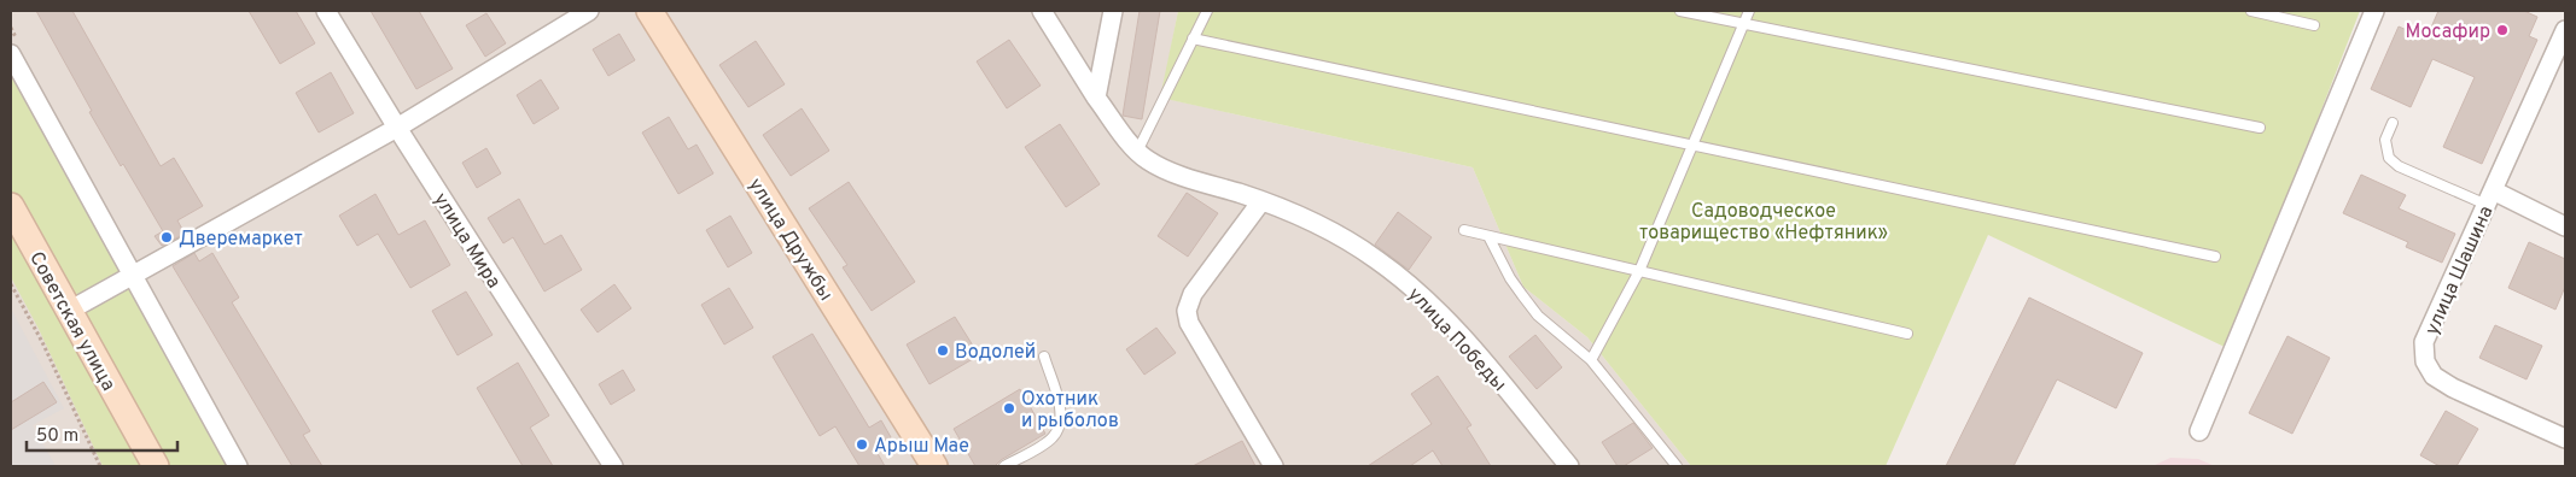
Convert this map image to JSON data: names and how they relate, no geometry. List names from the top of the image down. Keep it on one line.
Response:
{"streets":{"street":["улица Дружбы","улица Мира","улица Шашина","Советская улица","улица Победы"]},"parks":["Садоводческое товарищество «Нефтяник»"],"places":["Мосафир","Дверемаркет","Водолей","Охотник и рыболов","Арыш Мае"],"scale_bar":"50 m"}
